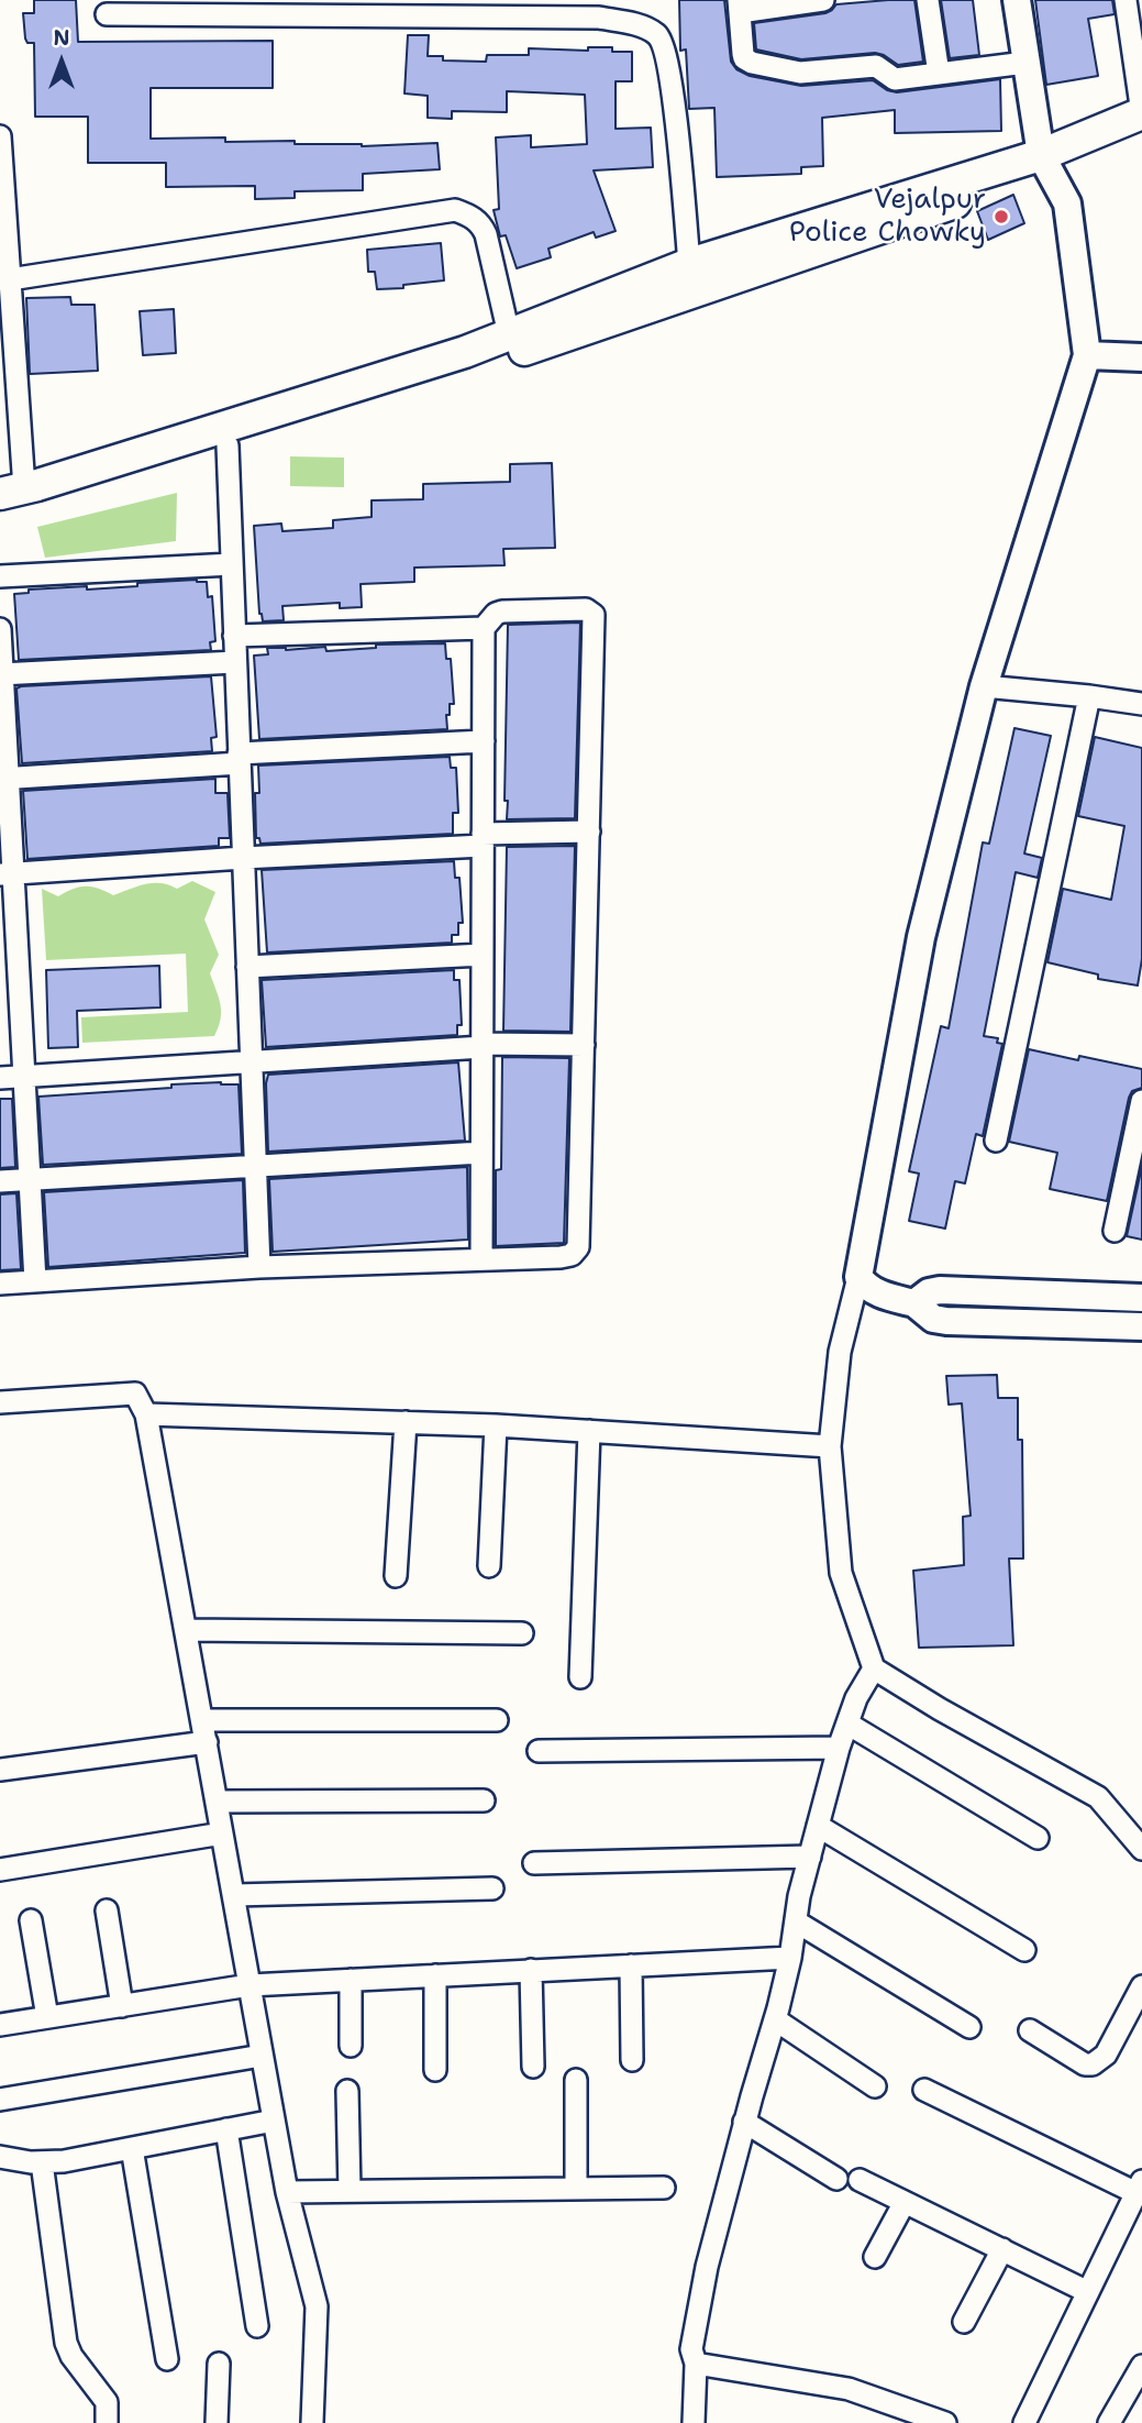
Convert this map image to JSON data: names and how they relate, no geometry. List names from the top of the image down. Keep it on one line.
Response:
{"places":["Vejalpur Police Chowky"],"north":"top"}
